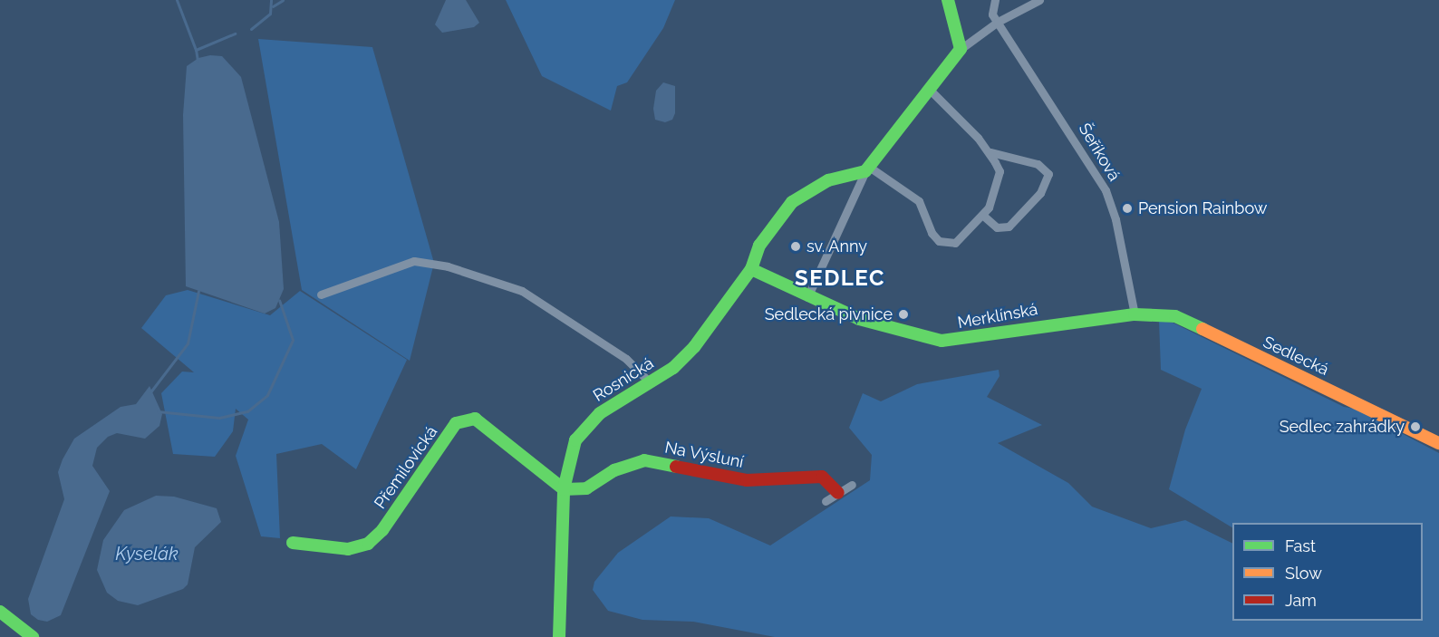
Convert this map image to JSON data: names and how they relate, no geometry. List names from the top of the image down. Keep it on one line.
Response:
{"streets":{"street":["Šeříková","Merklínská","Sedlecká","Rosnická","Na Výsluní","Přemilovická"]},"crossings":[["Šeříková","Merklínská"],["Šeříková","Sedlecká"],["Merklínská","Sedlecká"],["Merklínská","Rosnická"],["Rosnická","Na Výsluní"],["Rosnická","Přemilovická"],["Na Výsluní","Přemilovická"]],"districts":["SEDLEC"],"water":["Kyselák"],"places":["Pension Rainbow","sv. Anny","Sedlecká pivnice","Sedlec zahrádky"],"legend":["Fast","Slow","Jam"]}
